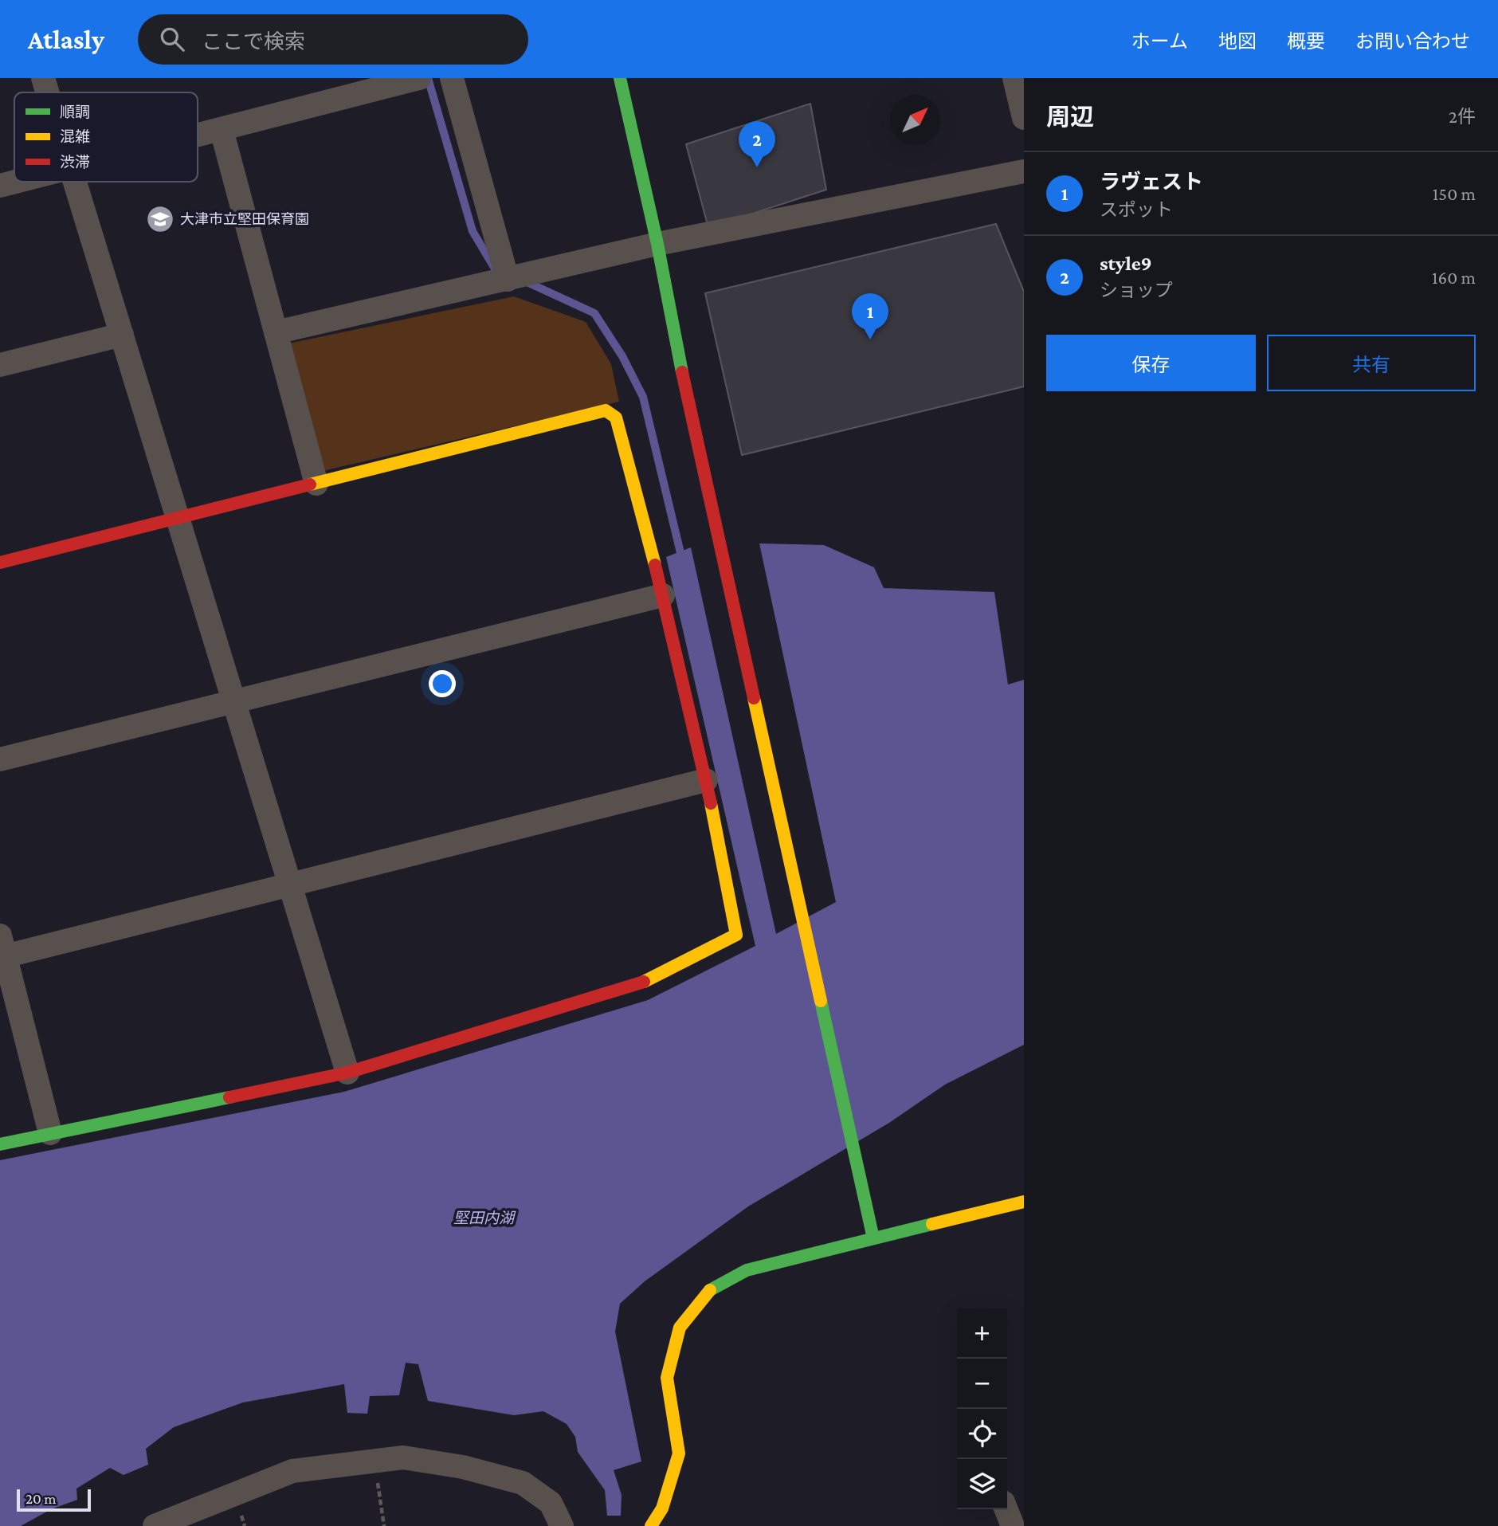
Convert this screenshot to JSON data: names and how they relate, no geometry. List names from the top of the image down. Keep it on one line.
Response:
{"water":["堅田内湖"],"places":{"school or university":["大津市立堅田保育園"]},"legend":["順調","混雑","渋滞"],"scale_bar":"20 m","north":"top right","page":{"header":"Atlasly","search":"ここで検索","nav":["ホーム","地図","概要","お問い合わせ"],"heading":["周辺","2件"],"pins":["2","1"],"list":[{"mark":"1","name":"ラヴェスト","note":"スポット","value":"150 m"},{"mark":"2","name":"style9","note":"ショップ","value":"160 m"}],"buttons":["保存","共有"],"map_buttons":["+","−"],"scale":"20 m"}}
